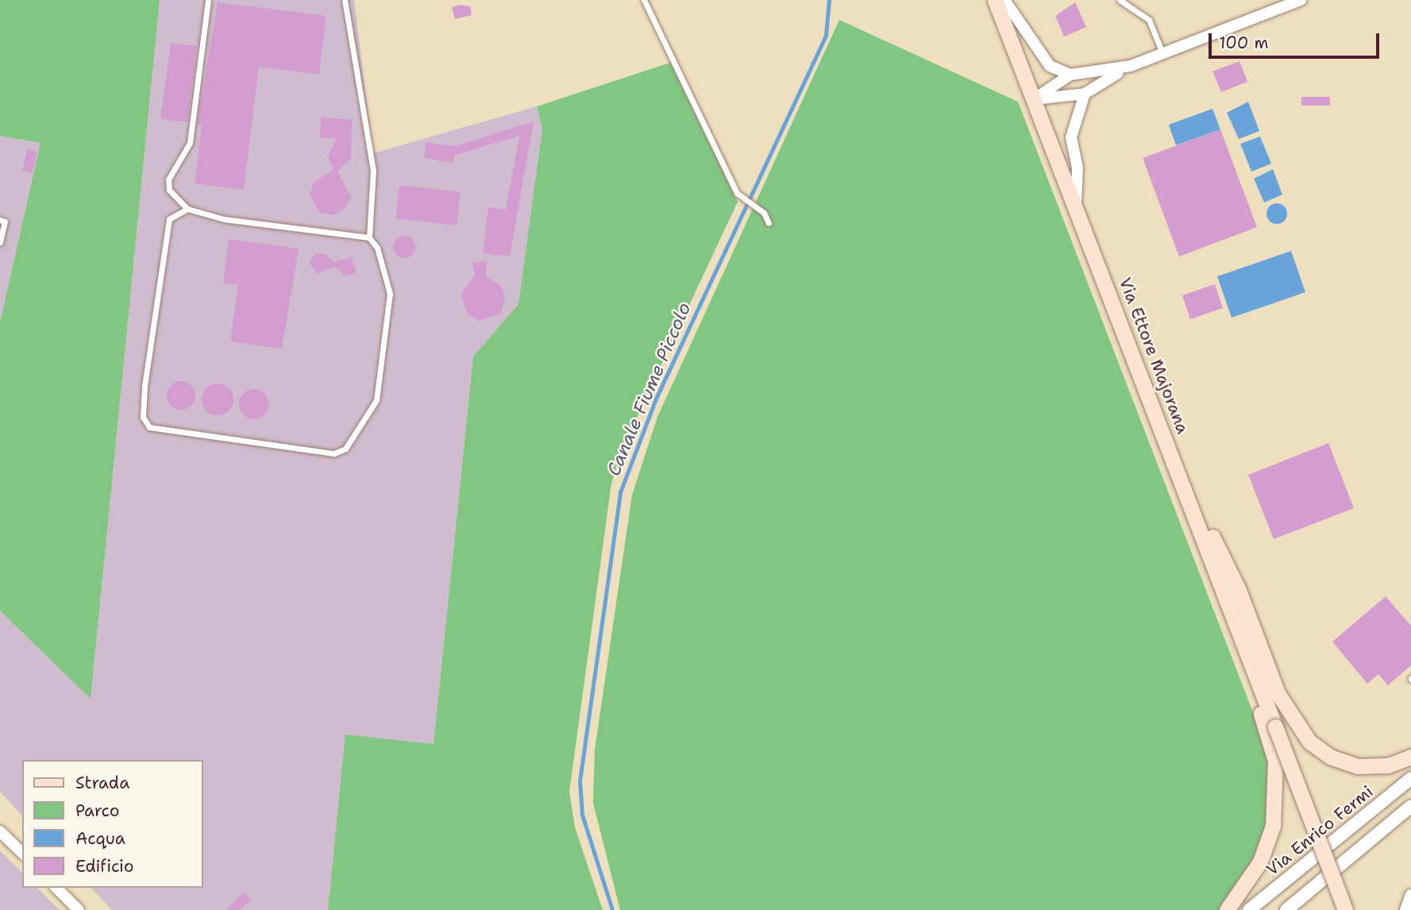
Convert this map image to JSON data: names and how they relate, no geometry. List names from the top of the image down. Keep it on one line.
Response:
{"streets":{"main road":["Via Ettore Majorana"],"street":["Via Enrico Fermi"]},"water":["Canale Fiume Piccolo"],"legend":["Strada","Parco","Acqua","Edificio"],"scale_bar":"100 m"}
